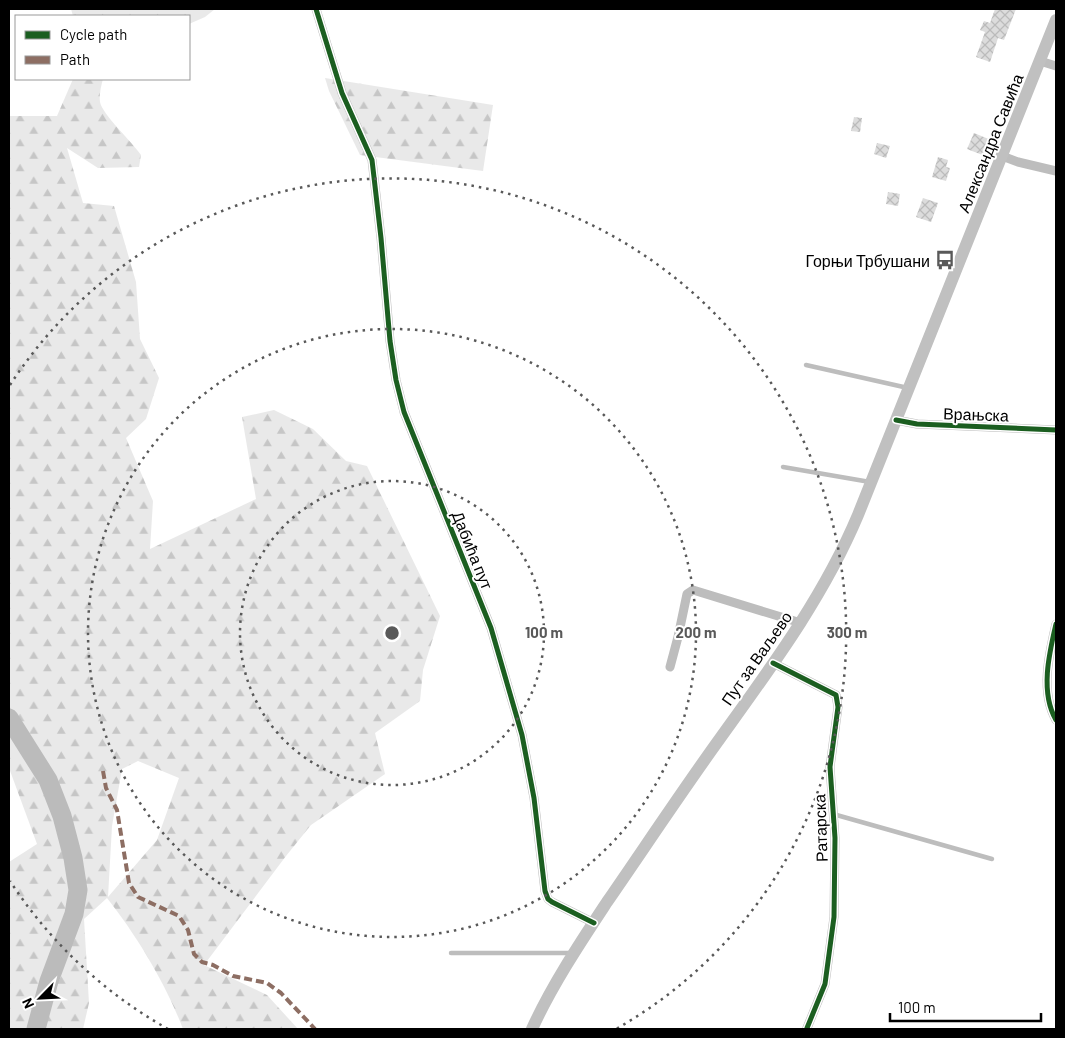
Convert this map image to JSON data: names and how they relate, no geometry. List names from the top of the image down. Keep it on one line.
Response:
{"streets":{"main road":["Александра Савића","Пут за Ваљево"],"street":["Врањска","Дабића пут","Ратарска"]},"crossings":[["Александра Савића","Пут за Ваљево"],["Врањска","Пут за Ваљево"],["Дабића пут","Пут за Ваљево"],["Пут за Ваљево","Ратарска"]],"places":{"bus stop":["Горњи Трбушани"]},"legend":["Cycle path","Path"],"scale_bar":"100 m","north":"bottom left","rings":["100 m","200 m","300 m"]}
